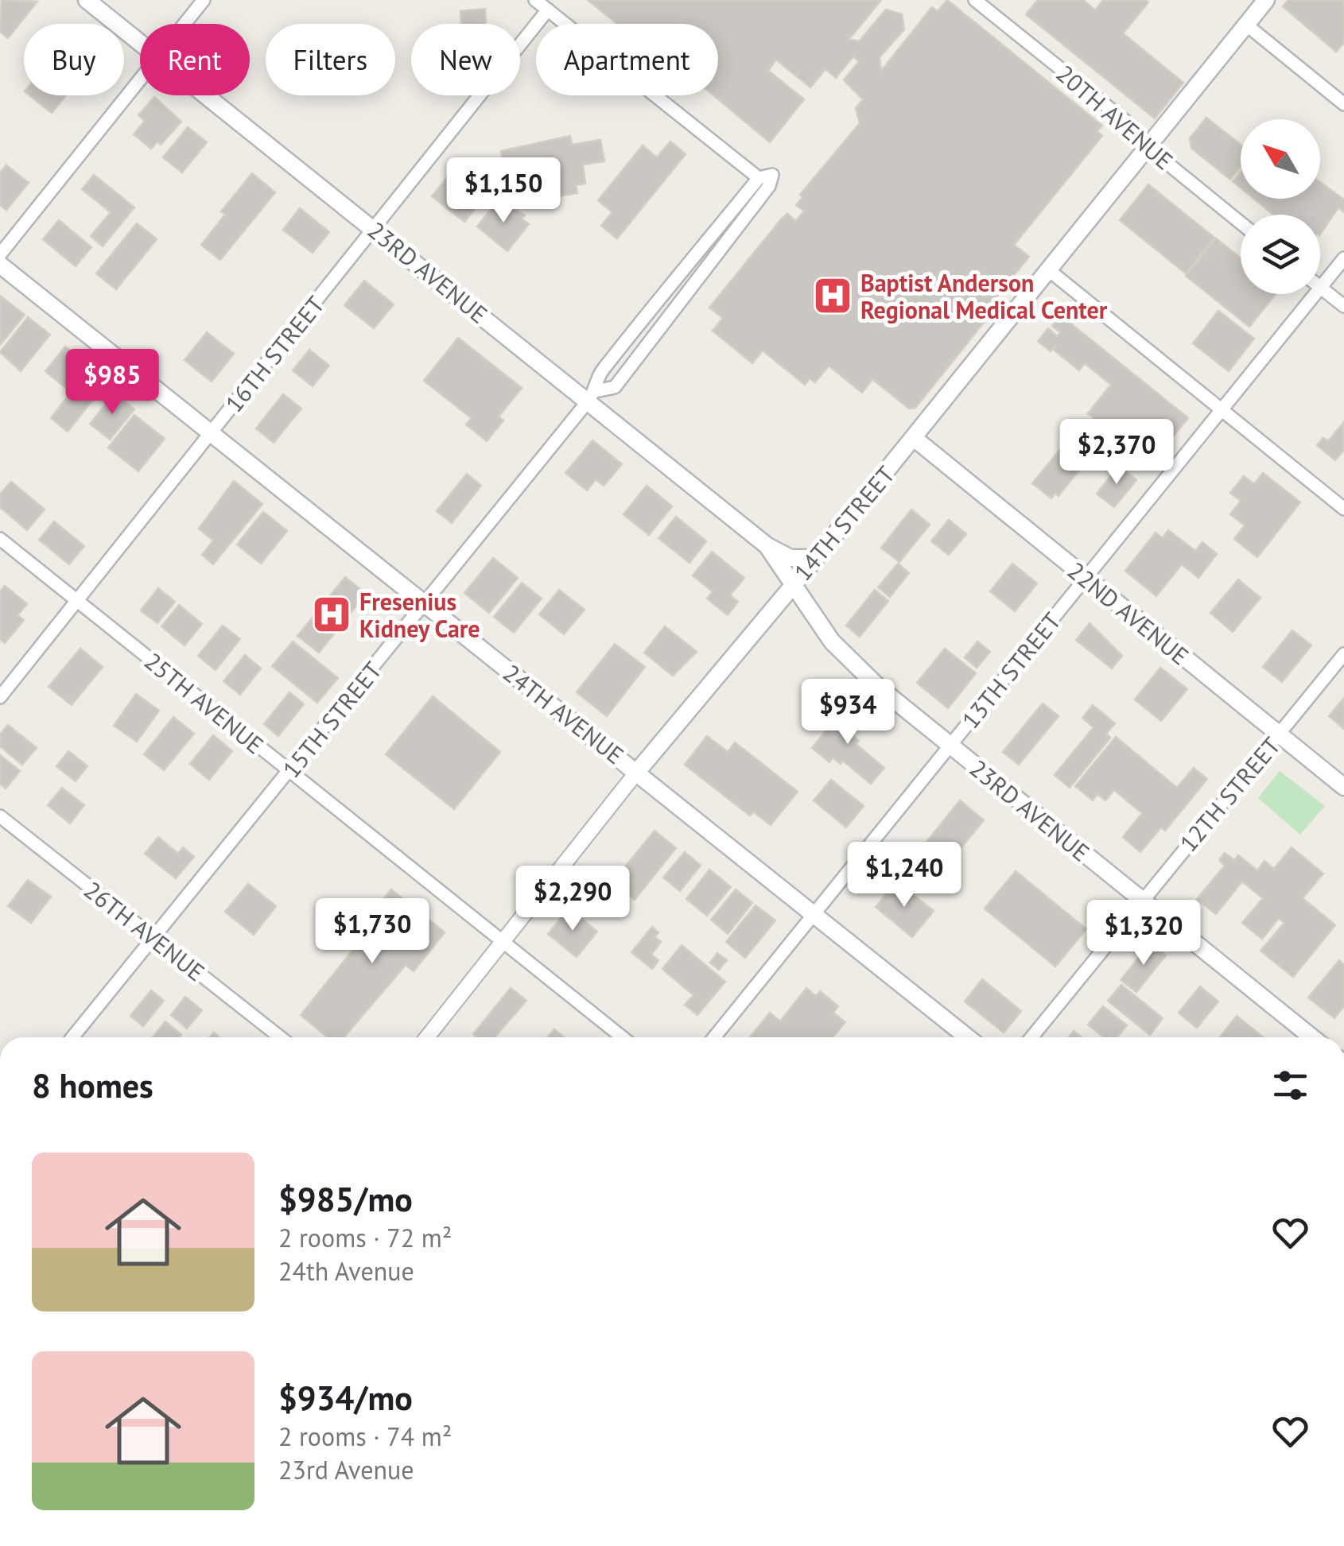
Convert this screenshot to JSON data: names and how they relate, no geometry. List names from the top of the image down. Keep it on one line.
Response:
{"streets":{"main road":["23RD AVENUE","14TH STREET","22ND AVENUE","24TH AVENUE"],"street":["20TH AVENUE","16TH STREET","13TH STREET","25TH AVENUE","15TH STREET","12TH STREET","26TH AVENUE"]},"crossings":[["20TH AVENUE","14TH STREET"],["23RD AVENUE","16TH STREET"],["23RD AVENUE","14TH STREET"],["23RD AVENUE","13TH STREET"],["23RD AVENUE","15TH STREET"],["23RD AVENUE","12TH STREET"],["16TH STREET","25TH AVENUE"],["16TH STREET","24TH AVENUE"],["14TH STREET","22ND AVENUE"],["14TH STREET","25TH AVENUE"],["14TH STREET","24TH AVENUE"],["22ND AVENUE","13TH STREET"],["22ND AVENUE","12TH STREET"],["13TH STREET","24TH AVENUE"],["25TH AVENUE","15TH STREET"],["24TH AVENUE","15TH STREET"],["15TH STREET","26TH AVENUE"]],"places":{"hospital":["Baptist Anderson Regional Medical Center","Fresenius Kidney Care"]},"north":"top left","page":{"chip":["Buy","Rent","Filters","New","Apartment"],"price":["$1,150","$985","$2,370","$934","$1,240","$2,290","$1,730","$1,320"],"heading":"8 homes","list":[{"name":"$985/mo","note":"2 rooms · 72 m² · 24th Avenue"},{"name":"$934/mo","note":"2 rooms · 74 m² · 23rd Avenue"}]}}
